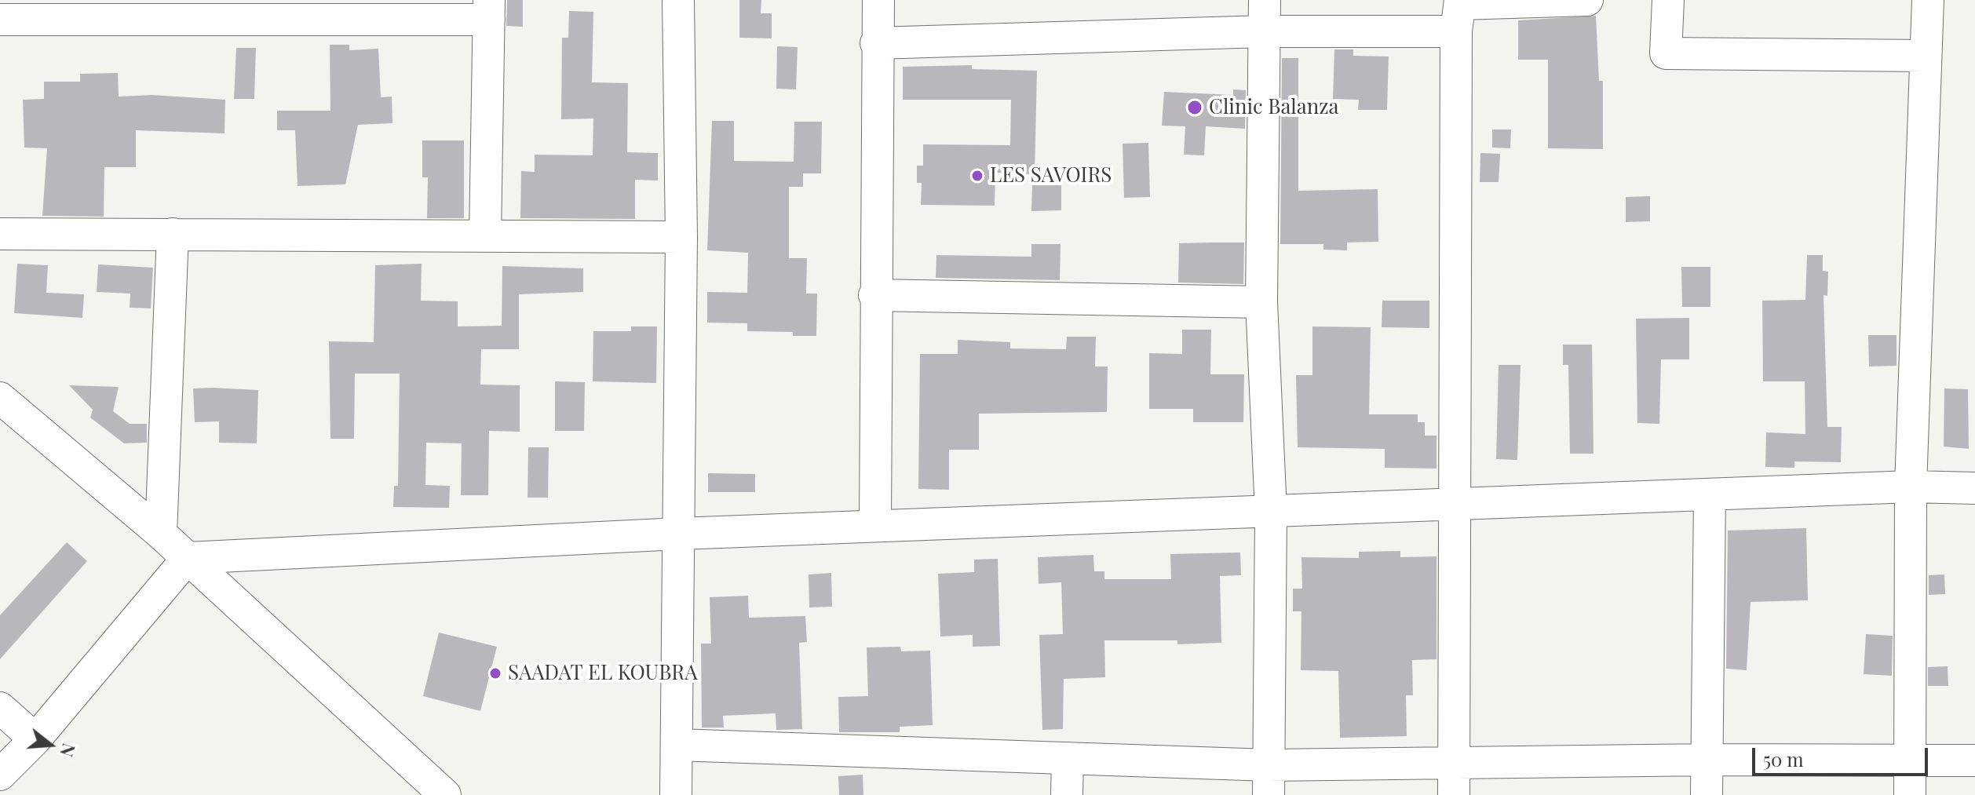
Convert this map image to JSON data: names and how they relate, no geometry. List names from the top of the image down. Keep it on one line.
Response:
{"places":["Clinic Balanza","LES SAVOIRS","SAADAT EL KOUBRA"],"scale_bar":"50 m","north":"right"}
